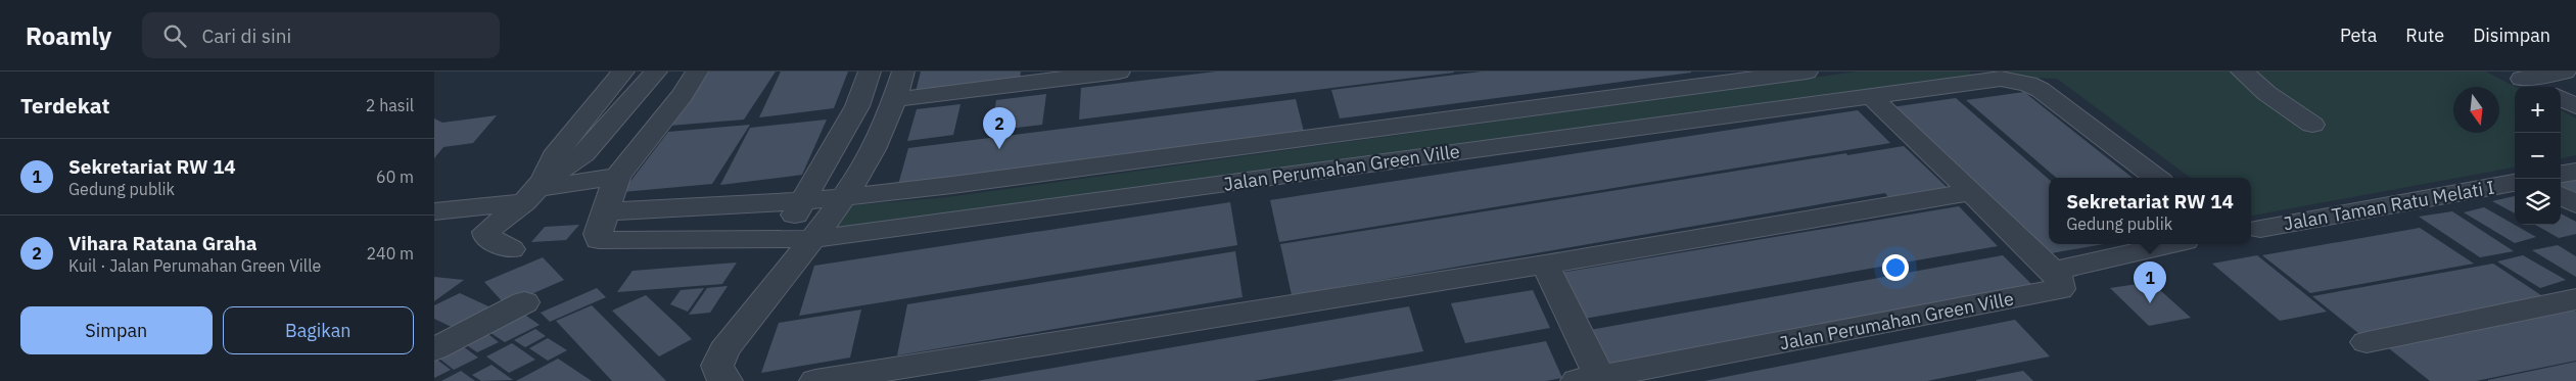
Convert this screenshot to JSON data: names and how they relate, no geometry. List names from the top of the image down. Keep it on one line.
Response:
{"streets":{"street":["Jalan Perumahan Green Ville","Jalan Taman Ratu Melati I"]},"north":"bottom","page":{"header":"Roamly","search":"Cari di sini","nav":["Peta","Rute","Disimpan"],"heading":["Terdekat","2 hasil"],"map_buttons":["+","−"],"pins":["2","1"],"list":[{"mark":"1","name":"Sekretariat RW 14","note":"Gedung publik","value":"60 m"},{"mark":"2","name":"Vihara Ratana Graha","note":"Kuil · Jalan Perumahan Green Ville","value":"240 m"}],"popup":["Sekretariat RW 14","Gedung publik"],"buttons":["Simpan","Bagikan"]}}
